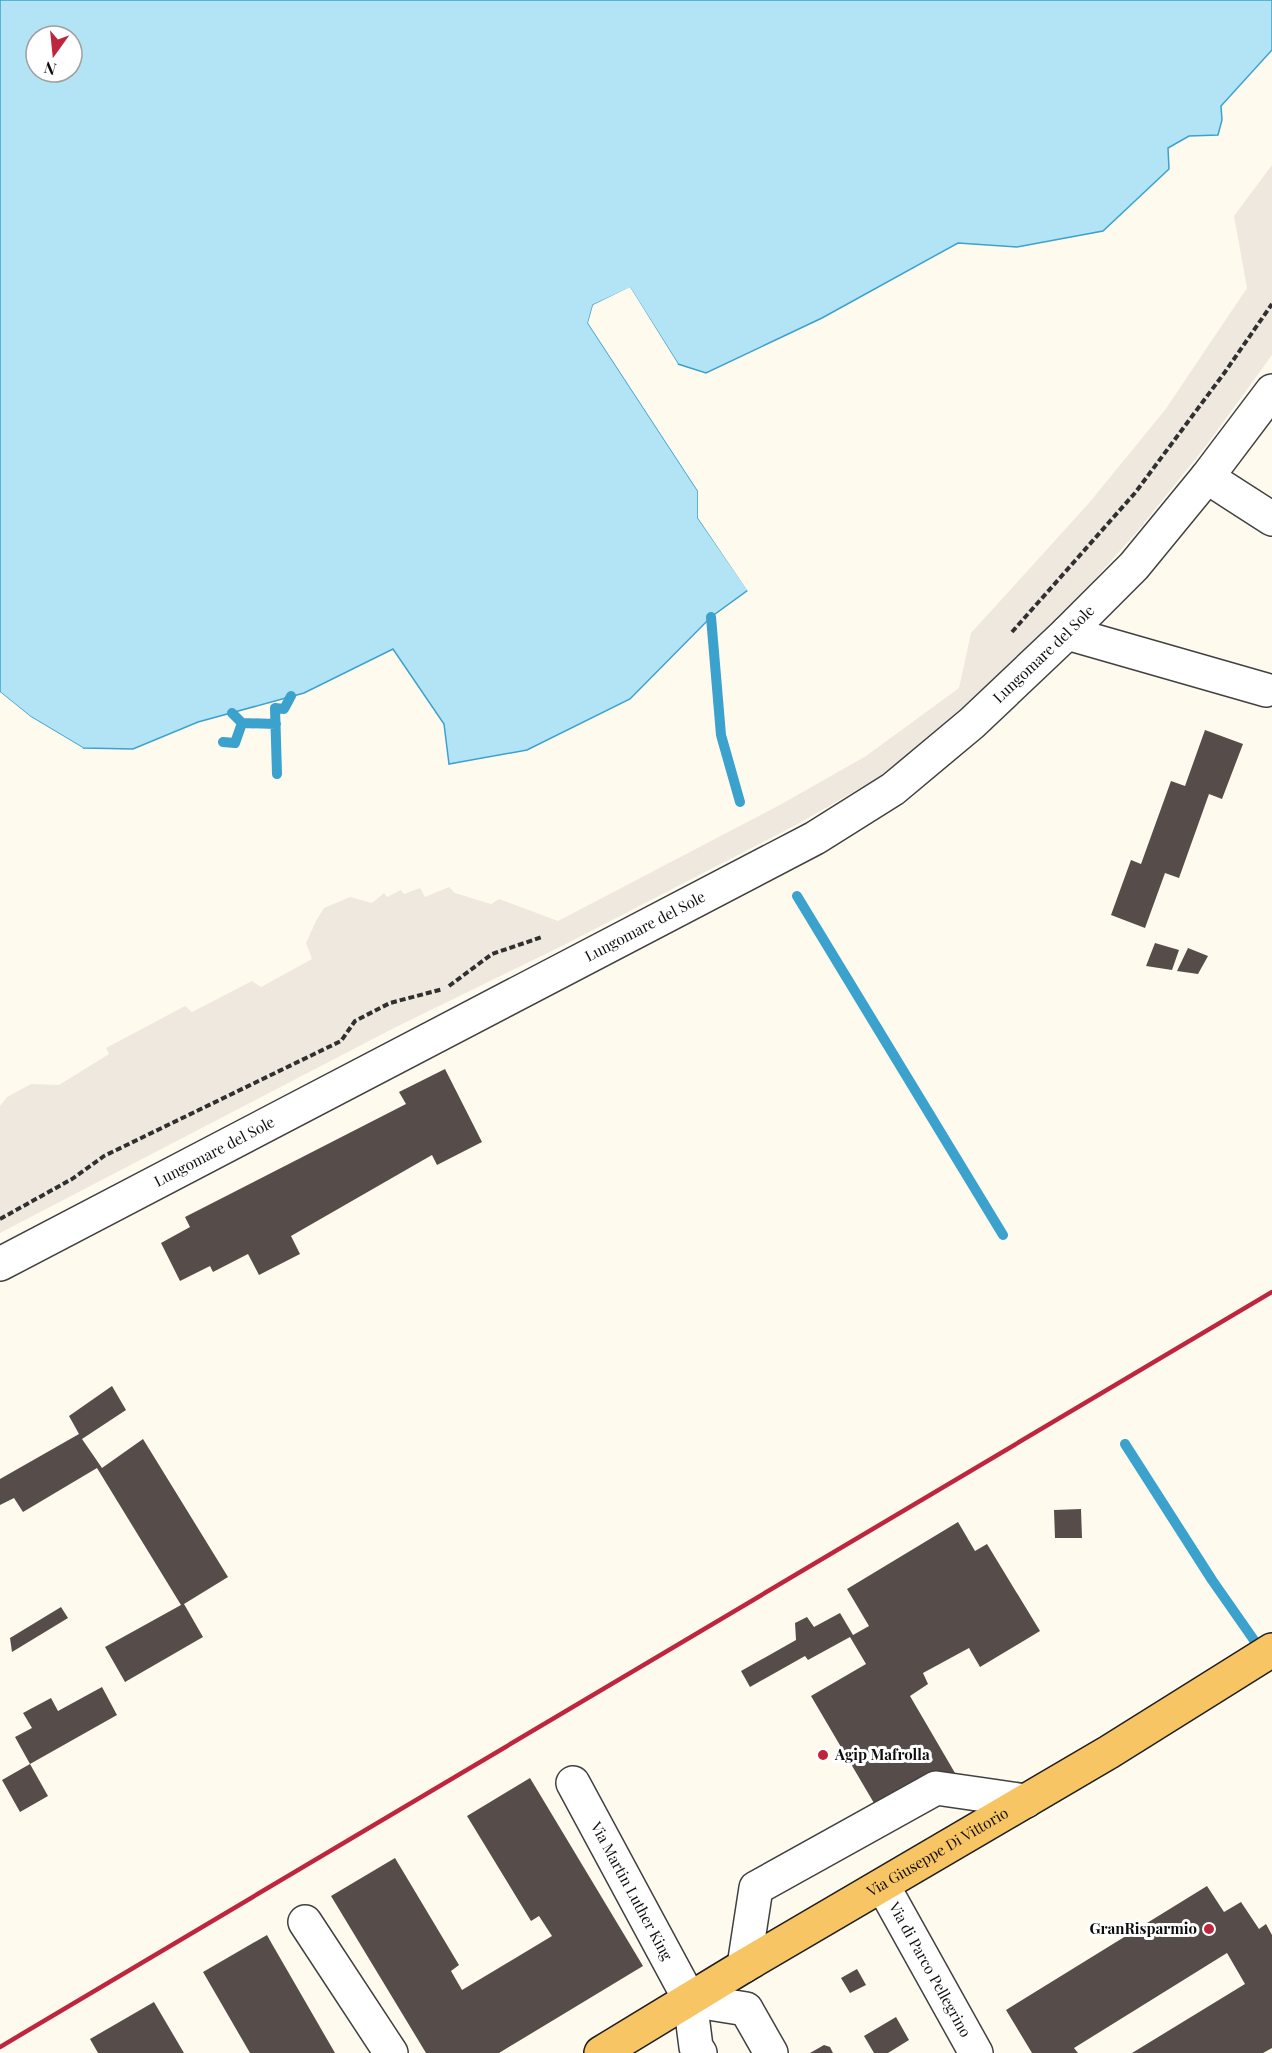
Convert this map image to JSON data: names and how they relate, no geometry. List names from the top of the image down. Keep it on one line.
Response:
{"streets":{"main road":["Via Giuseppe Di Vittorio"],"street":["Lungomare del Sole","Via Martin Luther King","Via di Parco Pellegrino"]},"crossings":[["Via Giuseppe Di Vittorio","Via Martin Luther King"],["Via Giuseppe Di Vittorio","Via di Parco Pellegrino"]],"places":["Agip Mafrolla","GranRisparmio"],"north":"bottom"}
